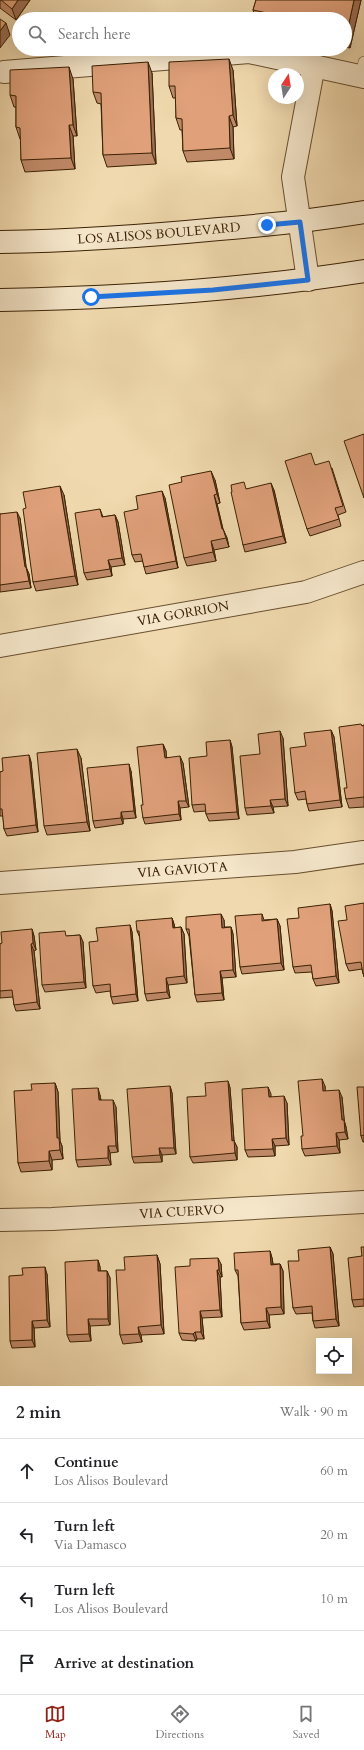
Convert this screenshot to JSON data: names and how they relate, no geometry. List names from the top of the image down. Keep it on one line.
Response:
{"streets":{"street":["LOS ALISOS BOULEVARD","VIA GORRION","VIA GAVIOTA","VIA CUERVO"]},"north":"top","page":{"search":"Search here","heading":["2 min","Walk · 90 m"],"list":[["Continue","Los Alisos Boulevard","60 m"],["Turn left","Via Damasco","20 m"],["Turn left","Los Alisos Boulevard","10 m"],"Arrive at destination"],"nav":["Map","Directions","Saved"]}}
